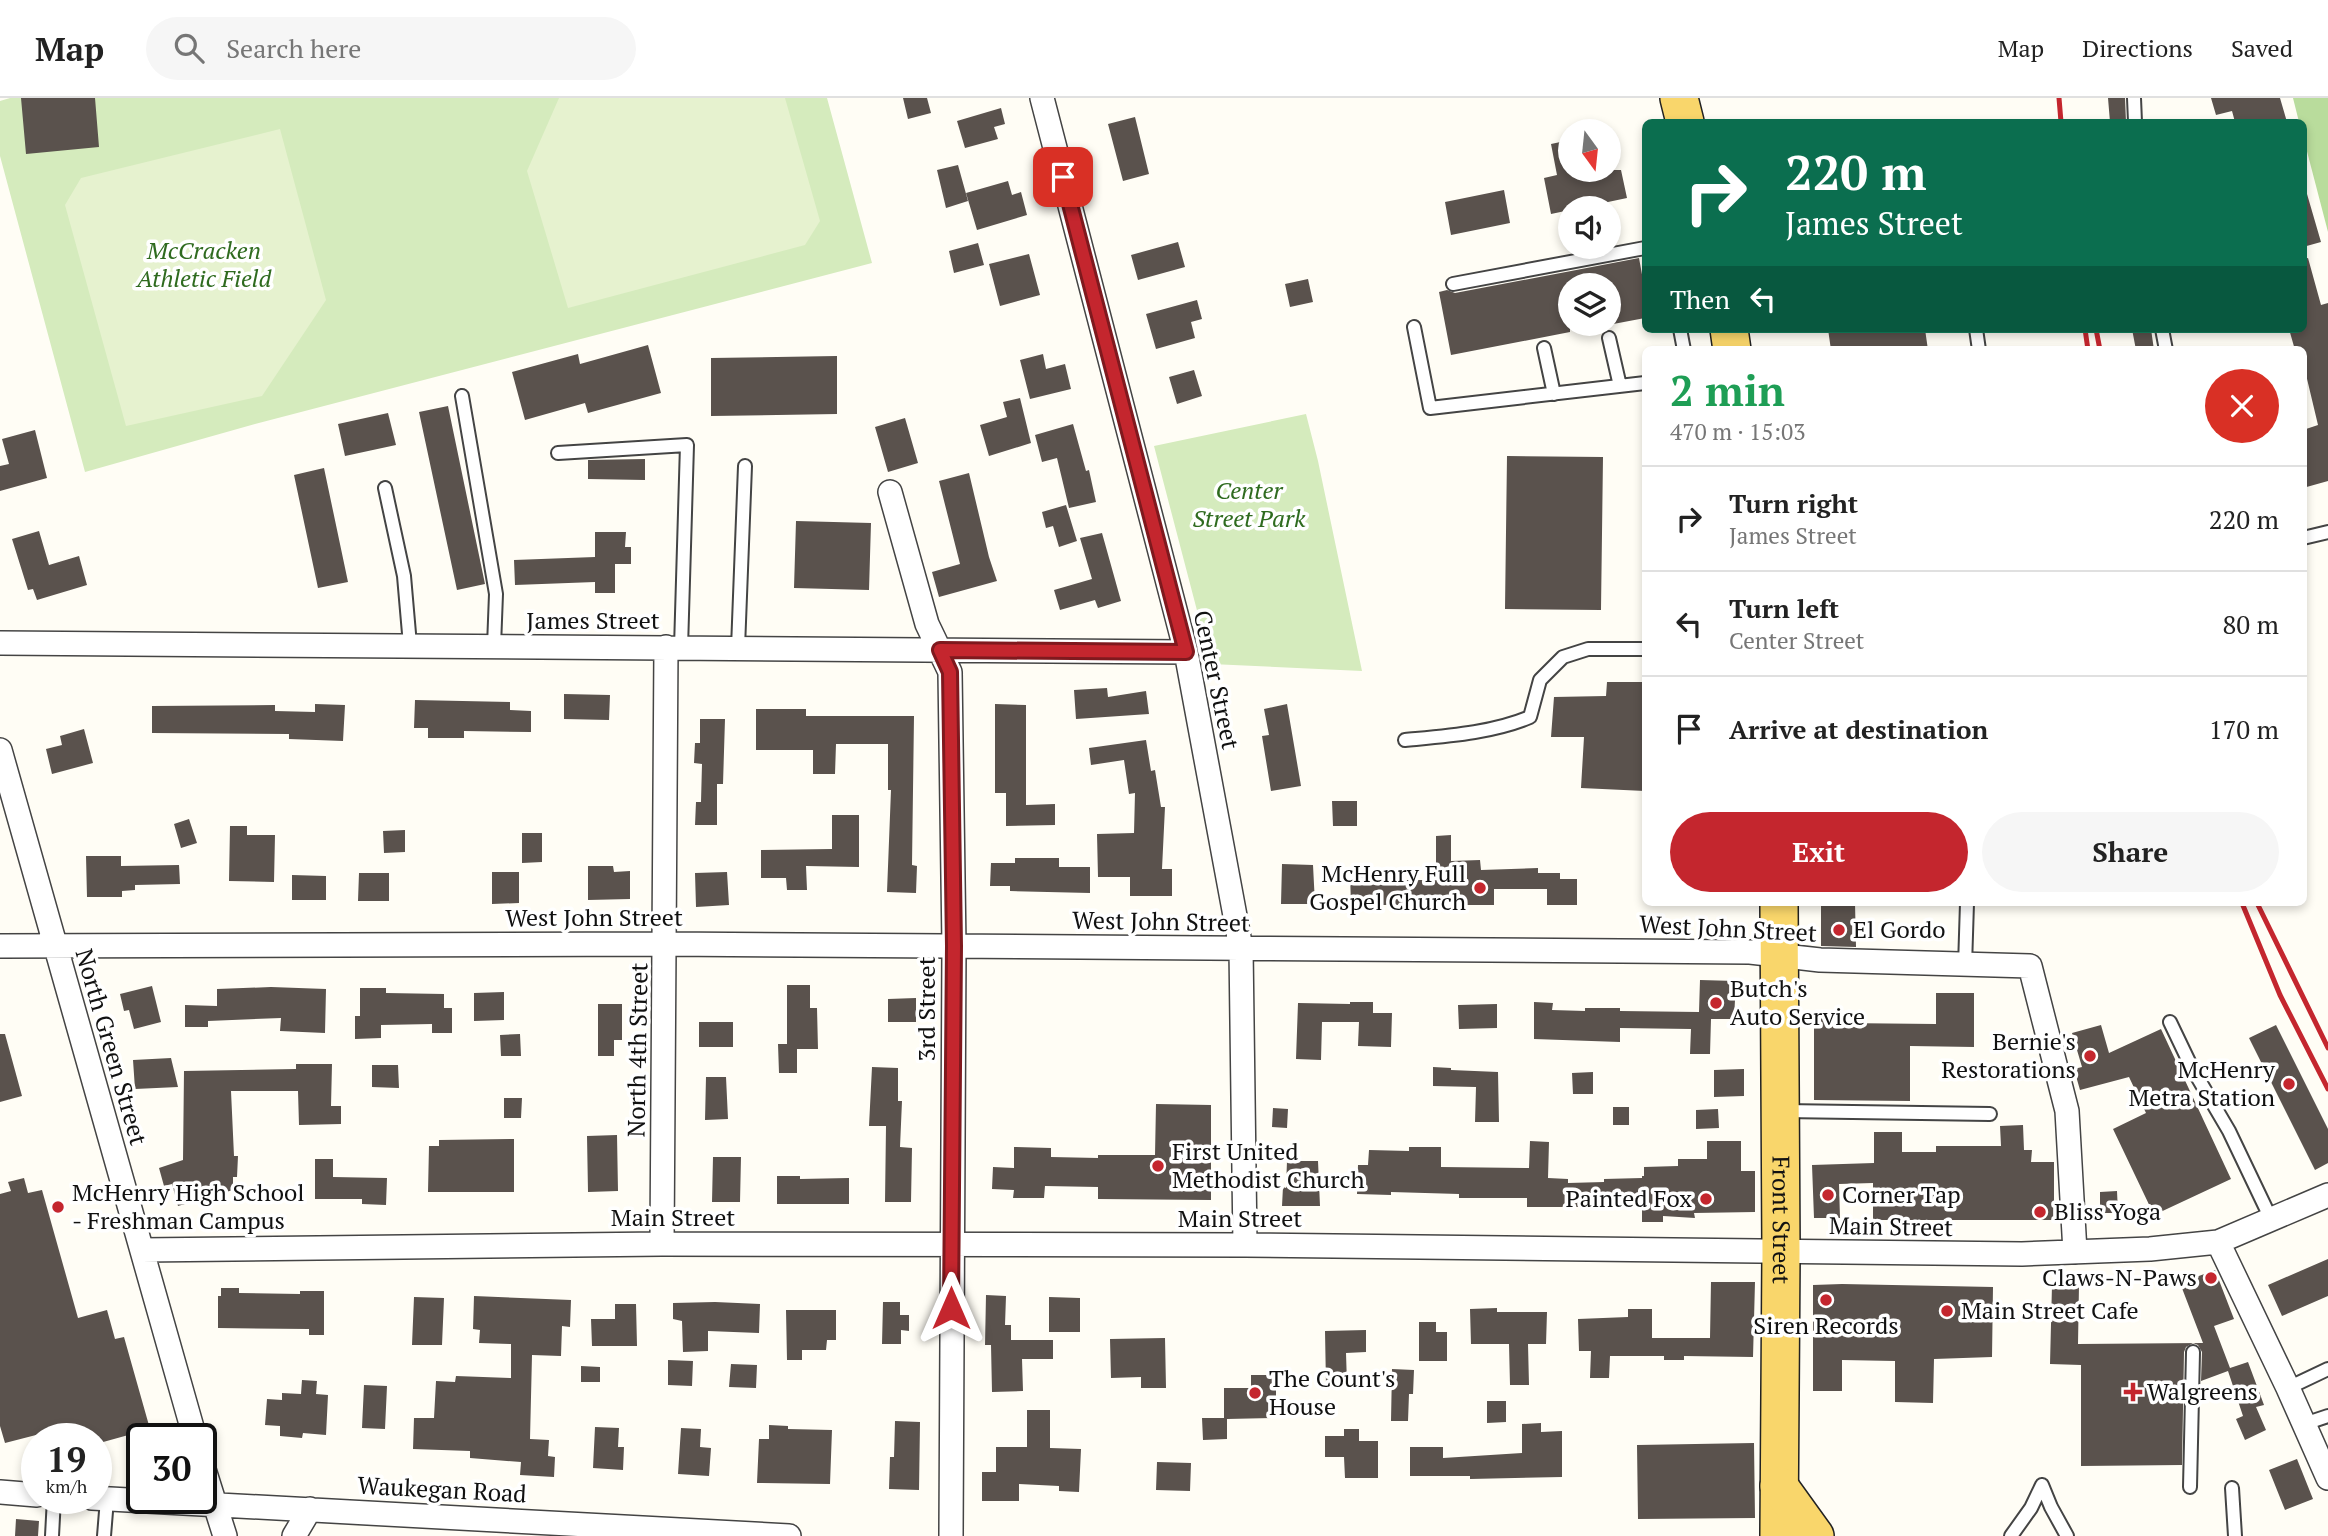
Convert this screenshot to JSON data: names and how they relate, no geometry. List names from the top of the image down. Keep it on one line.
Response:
{"streets":{"main road":["Front Street"],"street":["James Street","Center Street","West John Street","3rd Street","North Green Street","North 4th Street","Main Street","Waukegan Road"]},"crossings":[["James Street","Center Street"],["James Street","3rd Street"],["James Street","North 4th Street"],["Center Street","West John Street"],["Center Street","Main Street"],["West John Street","3rd Street"],["West John Street","North Green Street"],["West John Street","North 4th Street"],["West John Street","Main Street"],["West John Street","Front Street"],["3rd Street","Main Street"],["North Green Street","Main Street"],["North 4th Street","Main Street"],["Main Street","Front Street"]],"parks":["McCracken Athletic Field","Center Street Park"],"places":{"other":["McHenry Full Gospel Church","El Gordo","Butch's Auto Service","Bernie's Restorations","McHenry Metra Station","First United Methodist Church","Corner Tap","Painted Fox","McHenry High School - Freshman Campus","Bliss Yoga","Claws-N-Paws","Siren Records","Main Street Cafe","The Count's House"],"health":["Walgreens"]},"north":"bottom","page":{"header":"Map","search":"Search here","nav":["Map","Directions","Saved"],"turn":["220 m","James Street"],"then":"Then","heading":["2 min","470 m · 15:03"],"list":[{"name":"Turn right","note":"James Street","value":"220 m"},{"name":"Turn left","note":"Center Street","value":"80 m"},{"name":"Arrive at destination","value":"170 m"}],"buttons":["Exit","Share"],"speed":"19 km/h","limit":"30"}}
